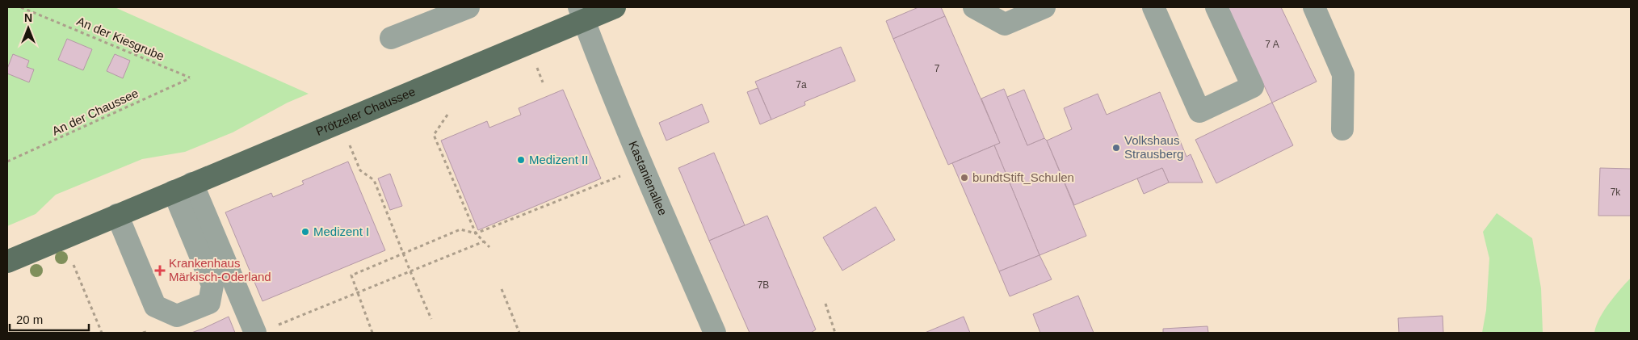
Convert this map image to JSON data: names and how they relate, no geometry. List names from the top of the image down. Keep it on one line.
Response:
{"streets":{"main road":["Prötzeler Chaussee"],"street":["Kastanienallee"],"path":["An der Kiesgrube","An der Chaussee"]},"crossings":[["An der Kiesgrube","An der Chaussee"],["Prötzeler Chaussee","Kastanienallee"]],"places":{"other":["Volkshaus Strausberg","Medizent II","bundtStift_Schulen","Medizent I"],"health":["Krankenhaus Märkisch-Oderland"]},"house_numbers":["7 A","7","7a","7k","7B"],"scale_bar":"20 m","north":"top"}
